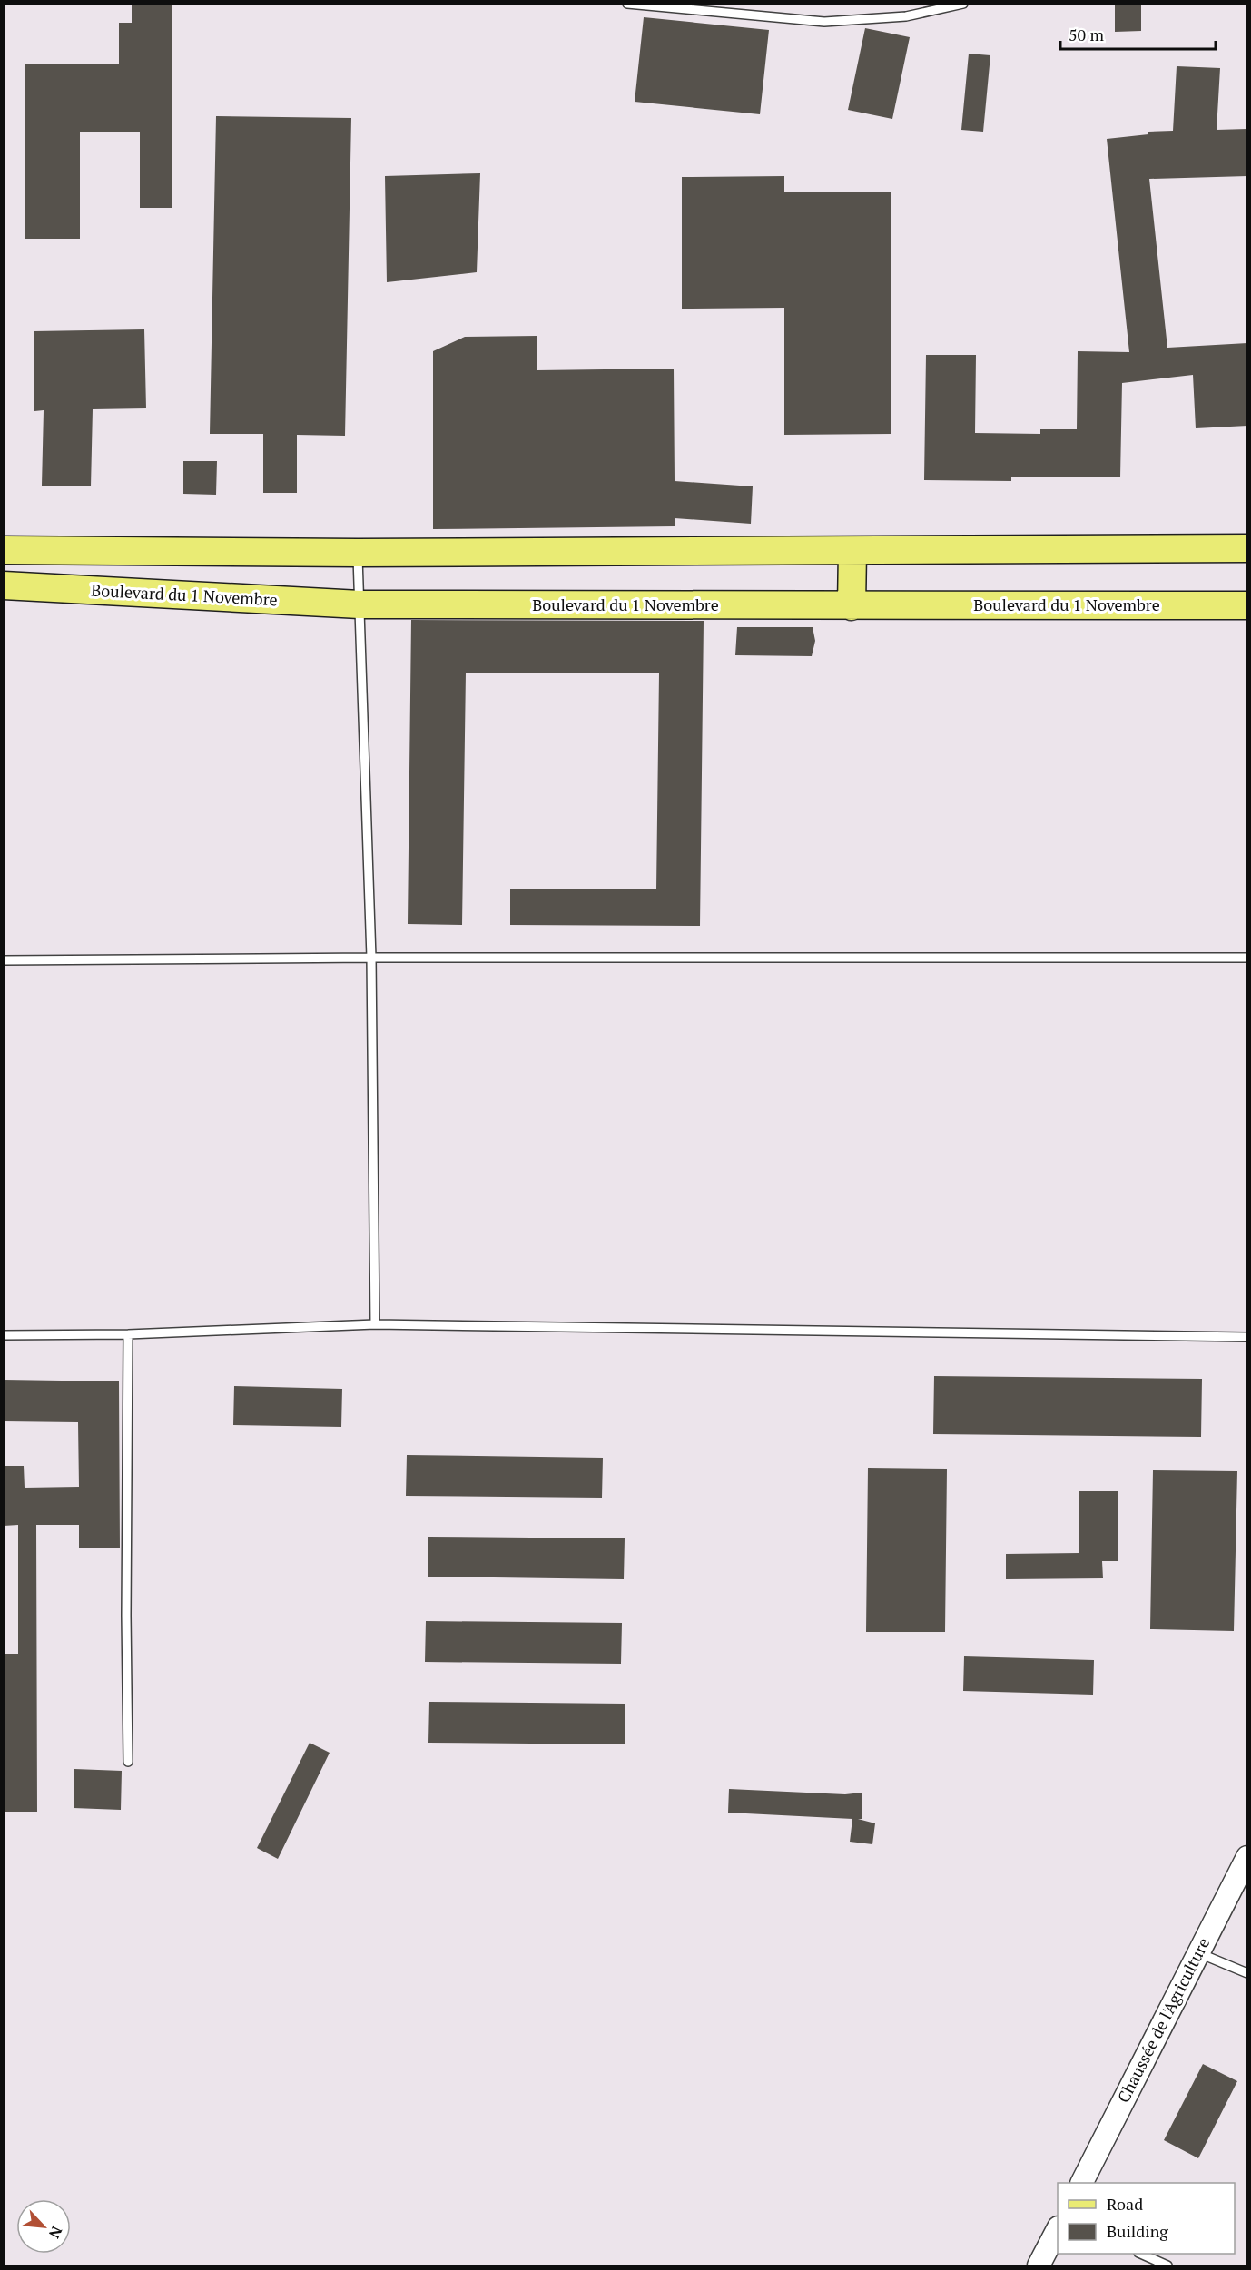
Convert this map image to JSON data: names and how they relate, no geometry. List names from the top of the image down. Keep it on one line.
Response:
{"streets":{"main road":["Boulevard du 1 Novembre"],"street":["Chaussée de l'Agriculture"]},"legend":["Road","Building"],"scale_bar":"50 m","north":"bottom right"}
